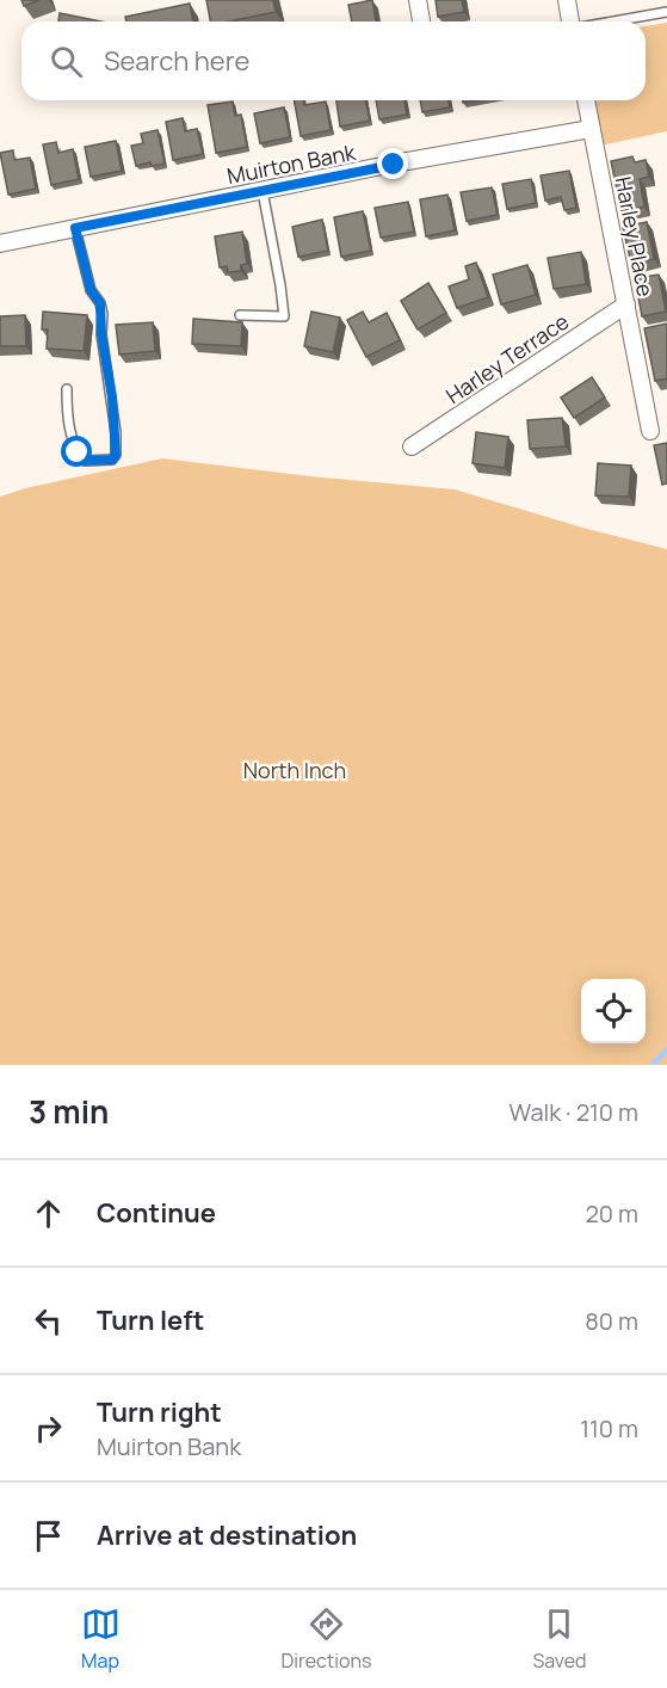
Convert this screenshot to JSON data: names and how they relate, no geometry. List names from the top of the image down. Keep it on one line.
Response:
{"streets":{"street":["Muirton Bank","Harley Place","Harley Terrace"]},"crossings":[["Muirton Bank","Harley Place"],["Harley Place","Harley Terrace"]],"parks":["North Inch"],"page":{"search":"Search here","heading":["3 min","Walk · 210 m"],"list":[["Continue","20 m"],["Turn left","80 m"],["Turn right","Muirton Bank","110 m"],"Arrive at destination"],"nav":["Map","Directions","Saved"]}}
